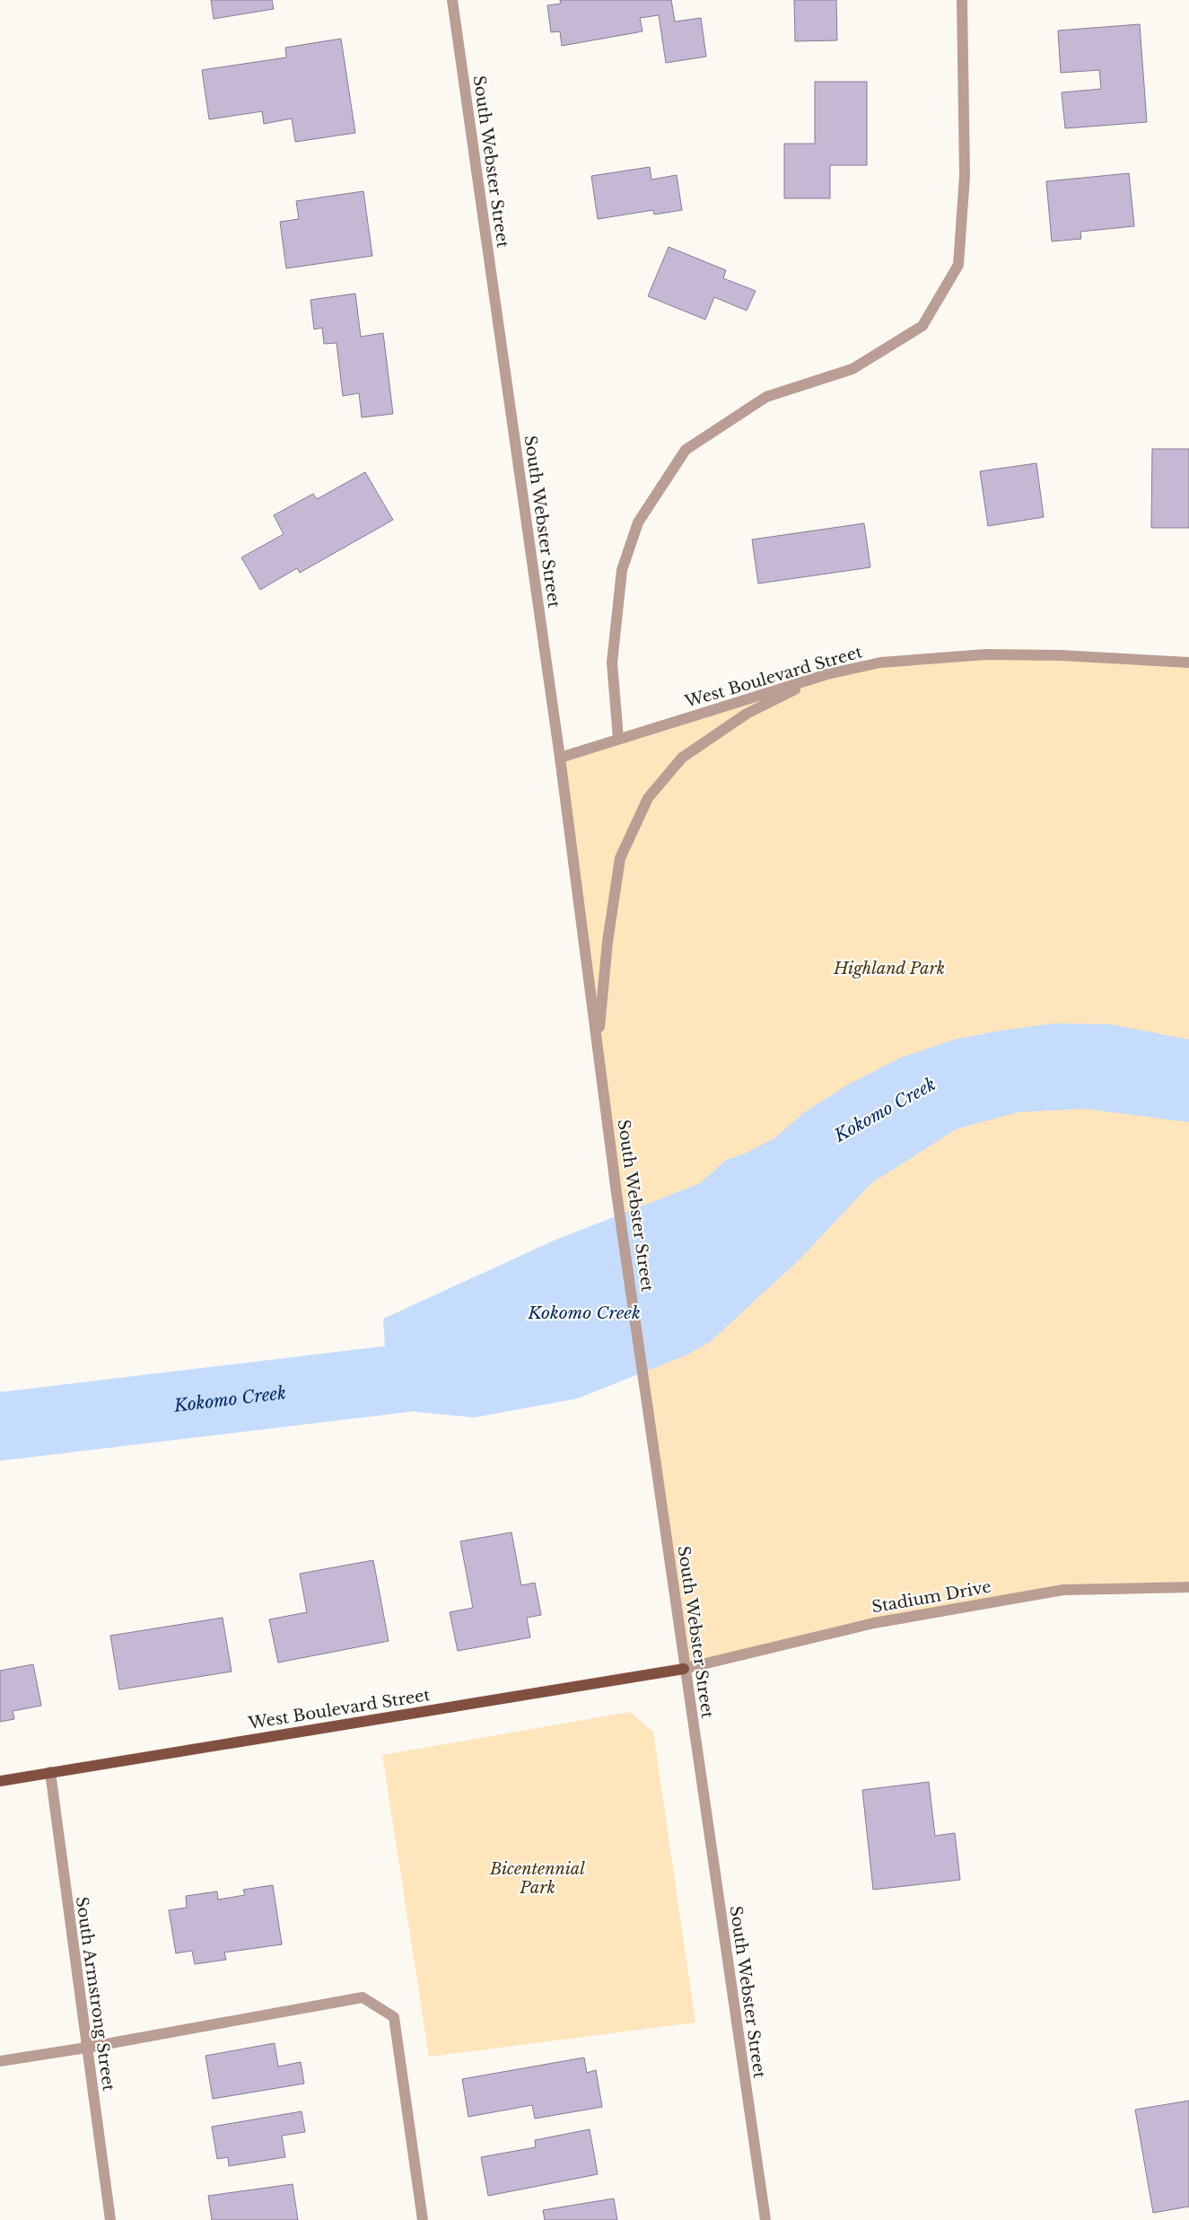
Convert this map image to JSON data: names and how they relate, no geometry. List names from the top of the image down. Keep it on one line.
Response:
{"streets":{"main road":["West Boulevard Street"],"street":["South Webster Street","Stadium Drive","South Armstrong Street"]},"crossings":[["South Webster Street","West Boulevard Street"],["South Webster Street","Stadium Drive"],["West Boulevard Street","Stadium Drive"],["West Boulevard Street","South Armstrong Street"]],"water":["Kokomo Creek"],"parks":["Highland Park","Bicentennial Park"]}
